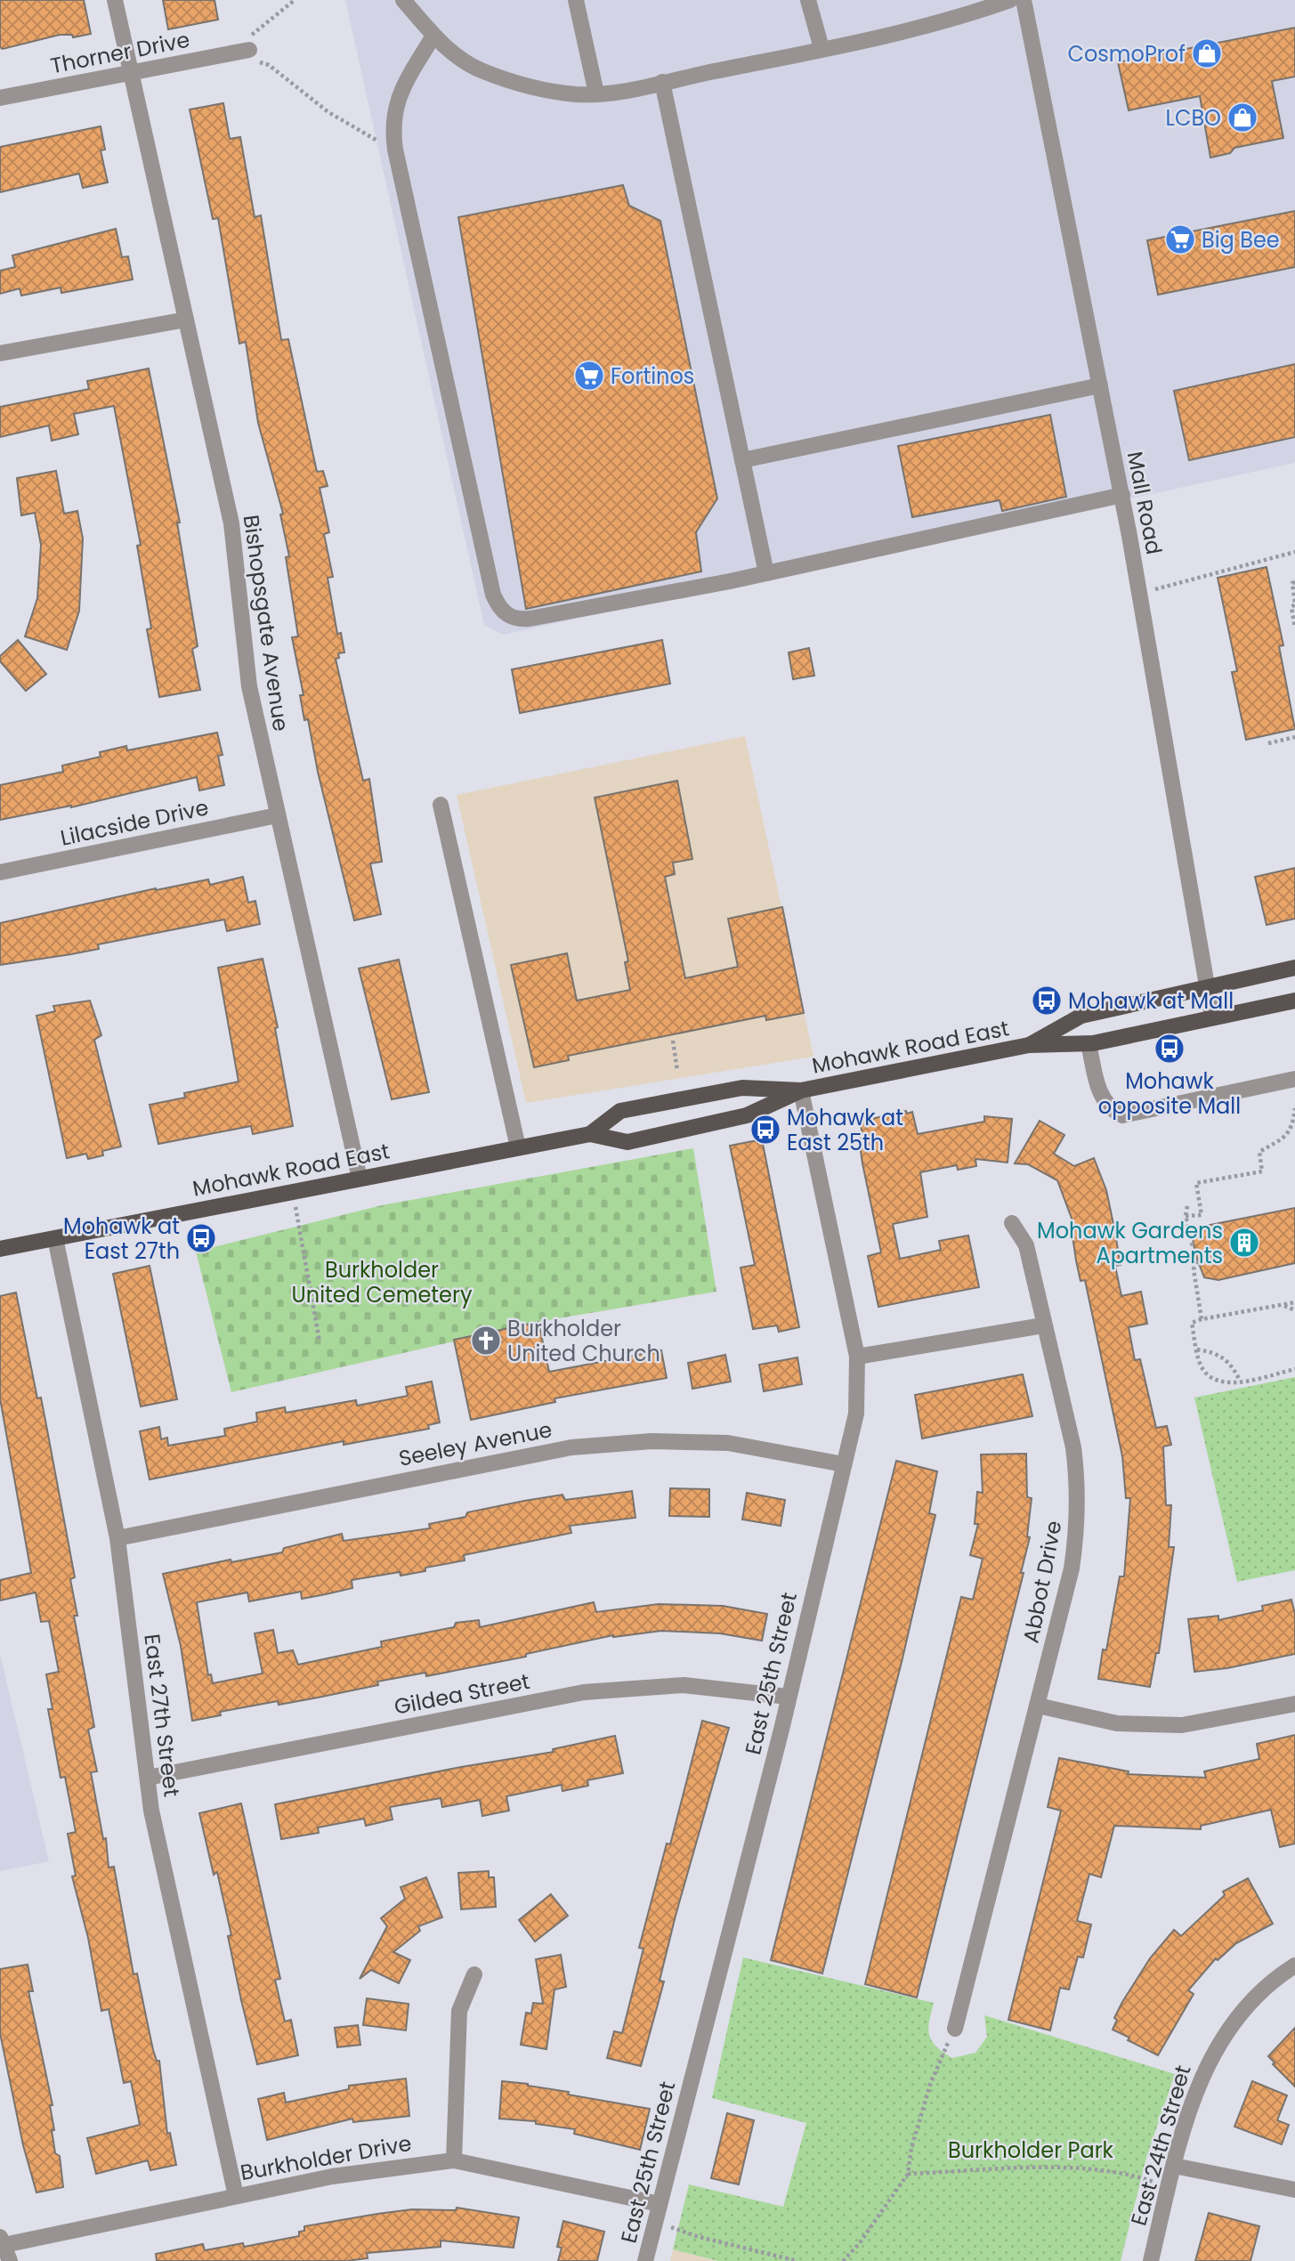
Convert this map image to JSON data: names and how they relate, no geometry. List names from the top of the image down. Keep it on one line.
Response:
{"streets":{"main road":["Mohawk Road East"],"street":["Thorner Drive","Mall Road","Bishopsgate Avenue","Lilacside Drive","Seeley Avenue","Abbot Drive","East 25th Street","Gildea Street","East 27th Street","East 24th Street","Burkholder Drive"]},"crossings":[["Thorner Drive","Bishopsgate Avenue"],["Mall Road","Mohawk Road East"],["Bishopsgate Avenue","Lilacside Drive"],["Bishopsgate Avenue","Mohawk Road East"],["Mohawk Road East","East 25th Street"],["Mohawk Road East","East 27th Street"],["Seeley Avenue","East 25th Street"],["Seeley Avenue","East 27th Street"],["East 25th Street","Gildea Street"],["East 25th Street","Burkholder Drive"],["Gildea Street","East 27th Street"],["East 27th Street","Burkholder Drive"]],"parks":["Burkholder United Cemetery","Burkholder Park"],"places":{"shop":["CosmoProf","LCBO"],"supermarket":["Big Bee","Fortinos"],"bus stop":["Mohawk at Mall","Mohawk opposite Mall","Mohawk at East 25th","Mohawk at East 27th"],"building":["Mohawk Gardens Apartments"],"church":["Burkholder United Church"]}}
